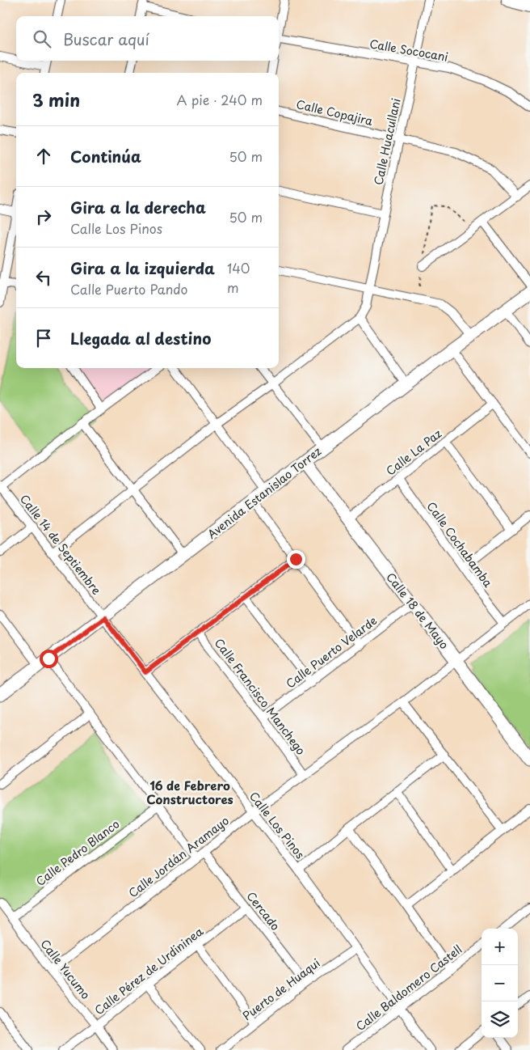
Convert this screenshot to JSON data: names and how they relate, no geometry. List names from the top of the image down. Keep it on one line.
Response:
{"streets":{"street":["Calle Sococani","Calle Copajira","Calle Huacullani","Calle La Paz","Avenida Estanislao Torrez","Calle 14 de Septiembre","Calle Cochabamba","Calle 18 de Mayo","Calle Puerto Velarde","Calle Francisco Manchego","Calle Los Pinos","Calle Pedro Blanco","Calle Jordán Aramayo","Cercado","Calle Yucumo","Calle Pérez de Urdininea","Calle Baldomero Castell","Puerto de Huaqui"]},"crossings":[["Calle Sococani","Calle Huacullani"],["Calle Copajira","Calle Huacullani"],["Calle La Paz","Calle Cochabamba"],["Calle La Paz","Calle 18 de Mayo"],["Avenida Estanislao Torrez","Calle 14 de Septiembre"],["Avenida Estanislao Torrez","Calle 18 de Mayo"],["Avenida Estanislao Torrez","Calle Los Pinos"],["Calle 14 de Septiembre","Calle Los Pinos"],["Calle Cochabamba","Calle Jordán Aramayo"],["Calle 18 de Mayo","Calle Puerto Velarde"],["Calle 18 de Mayo","Calle Jordán Aramayo"],["Calle Puerto Velarde","Calle Francisco Manchego"],["Calle Francisco Manchego","Calle Jordán Aramayo"],["Calle Los Pinos","Calle Jordán Aramayo"],["Calle Los Pinos","Calle Baldomero Castell"],["Calle Los Pinos","Puerto de Huaqui"],["Calle Pedro Blanco","Calle Yucumo"],["Calle Jordán Aramayo","Cercado"],["Calle Jordán Aramayo","Calle Yucumo"],["Cercado","Calle Pérez de Urdininea"],["Cercado","Puerto de Huaqui"],["Calle Yucumo","Calle Pérez de Urdininea"]],"districts":["16 de Febrero Constructores"],"page":{"search":"Buscar aquí","heading":["3 min","A pie · 240 m"],"list":[["Continúa","50 m"],["Gira a la derecha","Calle Los Pinos","50 m"],["Gira a la izquierda","Calle Puerto Pando","140 m"],"Llegada al destino"],"map_buttons":["+","−"]}}
